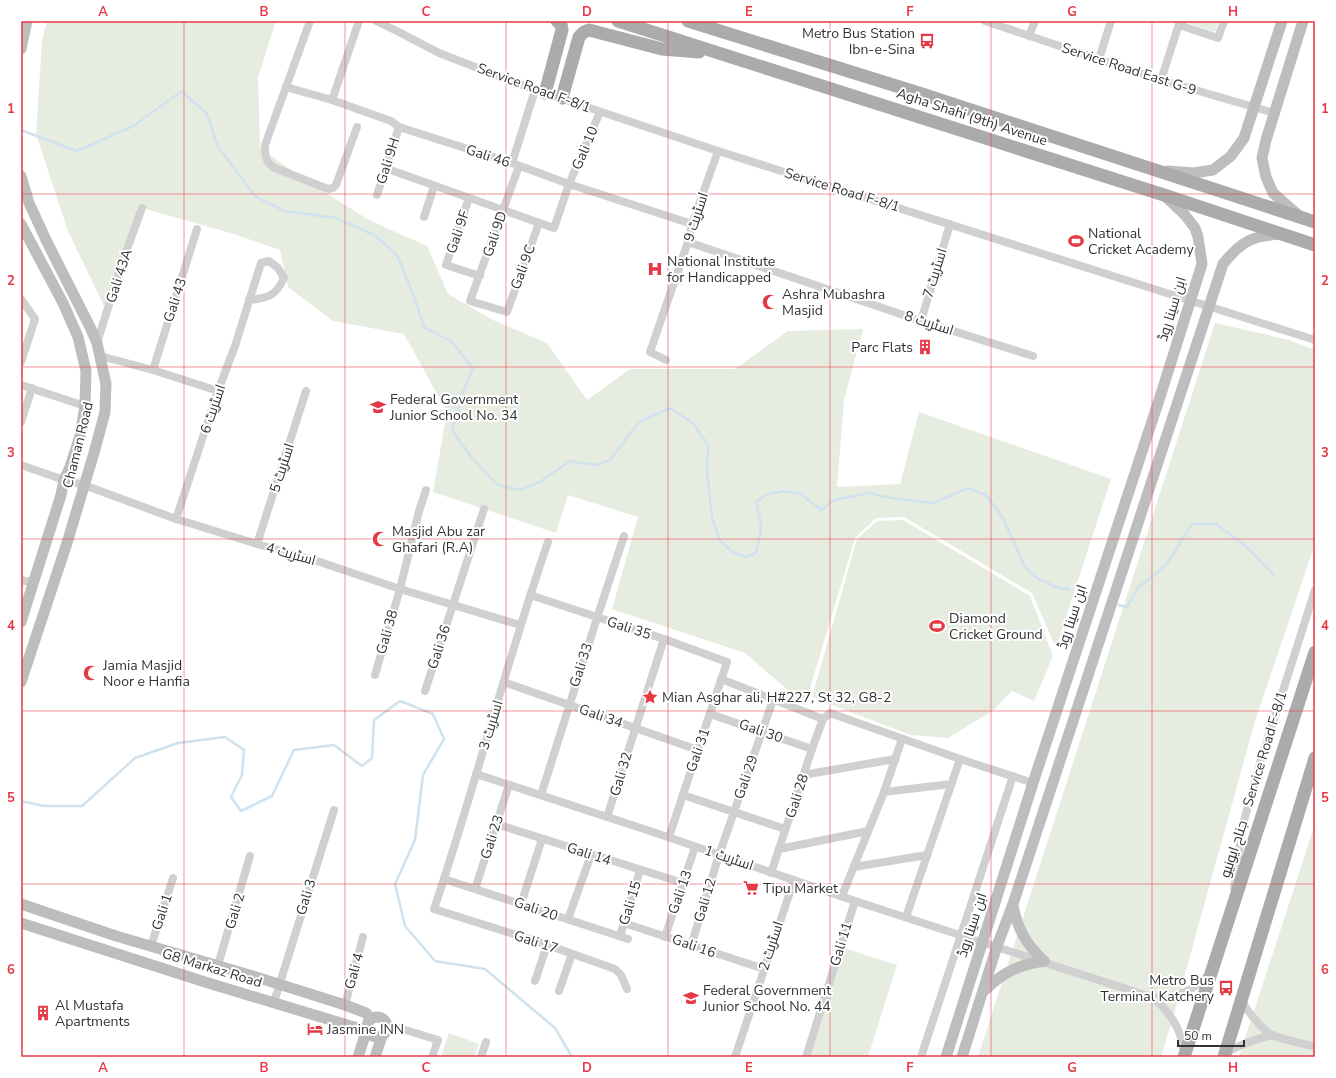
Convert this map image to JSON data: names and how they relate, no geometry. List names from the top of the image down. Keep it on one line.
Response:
{"streets":{"main road":["Agha Shahi (9th) Avenue","ابن سینا روڈ","Chaman Road","جناح ایونیو","G8 Markaz Road"],"street":["Service Road East G-9","Service Road F-8/1","Gali 10","Gali 46","Gali 9H","اسٹریٹ 9","Gali 9F","Gali 9D","Gali 9C","اسٹریٹ 7","Gali 43A","Gali 43","اسٹریٹ 8","اسٹریٹ 6","اسٹریٹ 5","اسٹریٹ 4","Gali 35","Gali 38","Gali 36","Gali 33","Gali 34","اسٹریٹ 3","Gali 30","Gali 31","Gali 32","Gali 29","Gali 28","Gali 23","Gali 14","اسٹریٹ 1","Gali 13","Gali 3","Gali 12","Gali 15","Gali 20","Gali 2","Gali 1","Gali 17","Gali 11","Gali 16","اسٹریٹ 2","Gali 4"]},"crossings":[["Service Road F-8/1","Gali 10"],["Service Road F-8/1","اسٹریٹ 9"],["Service Road F-8/1","Gali 9D"],["Service Road F-8/1","اسٹریٹ 7"],["Service Road F-8/1","ابن سینا روڈ"],["Service Road F-8/1","جناح ایونیو"],["Agha Shahi (9th) Avenue","ابن سینا روڈ"],["Gali 10","Gali 46"],["Gali 10","Gali 9C"],["Gali 46","Gali 9H"],["Gali 46","اسٹریٹ 9"],["Gali 46","Gali 9D"],["اسٹریٹ 9","اسٹریٹ 8"],["Gali 9F","Gali 9D"],["Gali 9D","Gali 9C"],["اسٹریٹ 7","اسٹریٹ 8"],["Gali 43A","Chaman Road"],["ابن سینا روڈ","اسٹریٹ 1"],["اسٹریٹ 6","اسٹریٹ 4"],["Chaman Road","اسٹریٹ 4"],["اسٹریٹ 5","اسٹریٹ 4"],["اسٹریٹ 4","Gali 38"],["اسٹریٹ 4","Gali 36"],["اسٹریٹ 4","اسٹریٹ 3"],["Gali 35","Gali 33"],["Gali 35","اسٹریٹ 3"],["Gali 35","Gali 31"],["Gali 35","Gali 32"],["Gali 33","Gali 34"],["Gali 33","اسٹریٹ 1"],["Gali 34","اسٹریٹ 3"],["Gali 34","Gali 31"],["Gali 34","Gali 32"],["اسٹریٹ 3","اسٹریٹ 1"],["اسٹریٹ 3","Gali 20"],["اسٹریٹ 3","Gali 17"],["Gali 30","Gali 31"],["Gali 30","Gali 29"],["Gali 30","Gali 28"],["Gali 31","اسٹریٹ 1"],["Gali 32","اسٹریٹ 1"],["Gali 29","اسٹریٹ 1"],["Gali 29","Gali 12"],["Gali 28","اسٹریٹ 1"],["Gali 23","Gali 14"],["Gali 23","اسٹریٹ 1"],["Gali 23","Gali 20"],["Gali 14","Gali 13"],["Gali 14","Gali 15"],["اسٹریٹ 1","Gali 13"],["اسٹریٹ 1","Gali 12"],["اسٹریٹ 1","Gali 11"],["اسٹریٹ 1","اسٹریٹ 2"],["Gali 13","Gali 16"],["Gali 3","G8 Markaz Road"],["Gali 12","Gali 16"],["Gali 15","Gali 20"],["Gali 15","Gali 16"],["Gali 2","G8 Markaz Road"],["Gali 1","G8 Markaz Road"],["Gali 16","اسٹریٹ 2"],["G8 Markaz Road","Gali 4"]],"places":{"bus stop":["Metro Bus Station Ibn-e-Sina","Metro Bus Terminal Katchery"],"sports":["National Cricket Academy","Diamond Cricket Ground"],"hospital":["National Institute for Handicapped"],"mosque":["Ashra Mubashra Masjid","Masjid Abu zar Ghafari (R.A)","Jamia Masjid Noor e Hanfia"],"building":["Parc Flats","Al Mustafa Apartments"],"school or university":["Federal Government Junior School No. 34","Federal Government Junior School No. 44"],"place":["Mian Asghar ali, H#227, St 32, G8-2"],"supermarket":["Tipu Market"],"hotel":["Jasmine INN"]},"scale_bar":"50 m","grid":{"columns":["A","B","C","D","E","F","G","H"],"rows":["1","2","3","4","5","6"]}}
